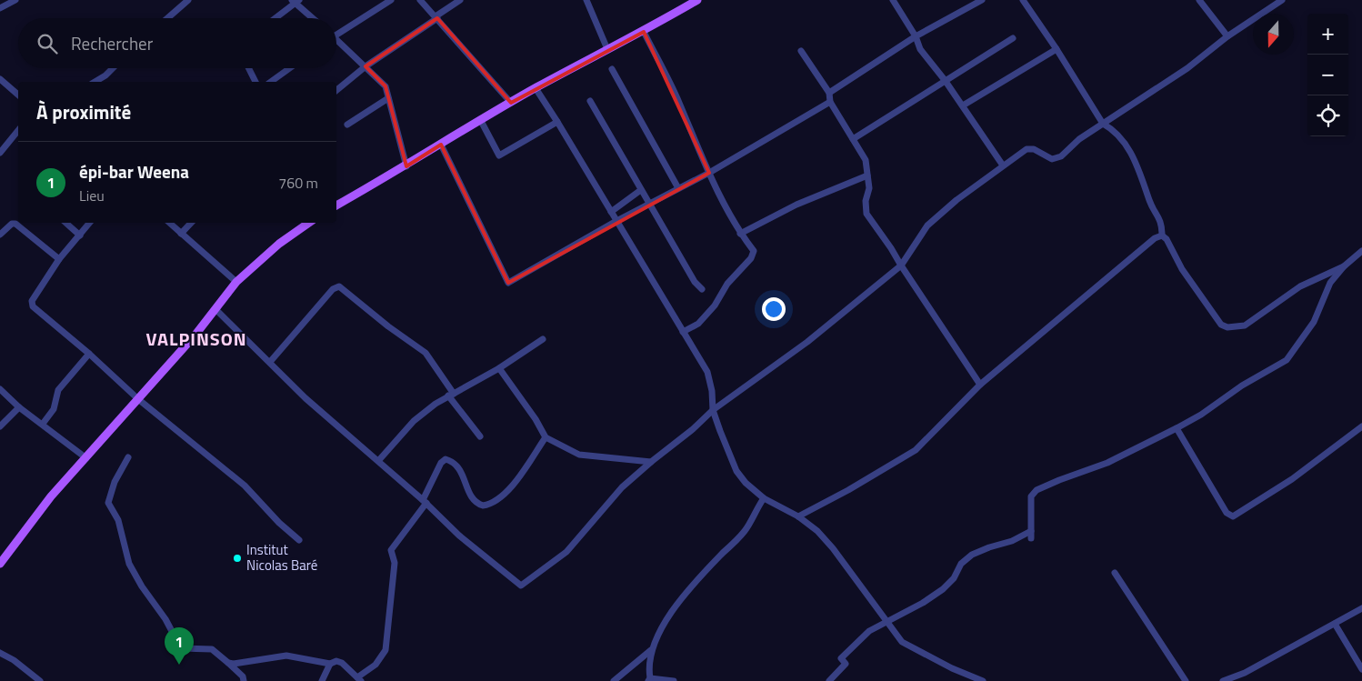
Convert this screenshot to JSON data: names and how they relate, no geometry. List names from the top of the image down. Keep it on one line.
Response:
{"districts":["VALPINSON"],"places":["Institut Nicolas Baré"],"north":"bottom","page":{"map_buttons":["+","−"],"search":"Rechercher","heading":"À proximité","list":[{"mark":"1","name":"épi-bar Weena","note":"Lieu","value":"760 m"}],"pins":"1"}}
